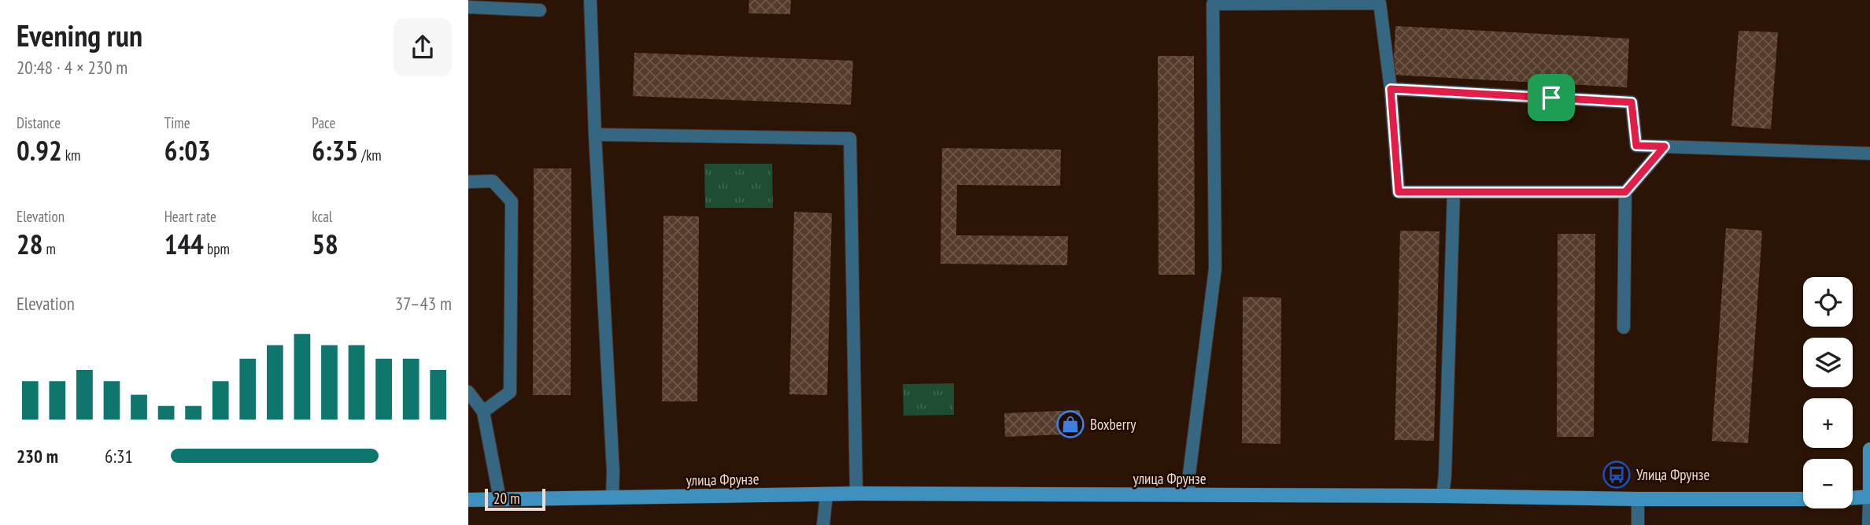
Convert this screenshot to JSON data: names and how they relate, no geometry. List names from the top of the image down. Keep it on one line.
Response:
{"streets":{"main road":["улица Фрунзе"]},"places":{"shop":["Boxberry"],"bus stop":["Улица Фрунзе"]},"scale_bar":"20 m","page":{"heading":["Evening run","20:48 · 4 × 230 m"],"stats":[["Distance","0.92 km"],["Time","6:03"],["Pace","6:35 /km"],["Elevation","28 m"],["Heart rate","144 bpm"],["kcal","58"]],"map_buttons":["+","−"],"chart":["Elevation","37–43 m"],"list":[{"name":"230 m","note":"6:31"}],"scale":"20 m"}}
